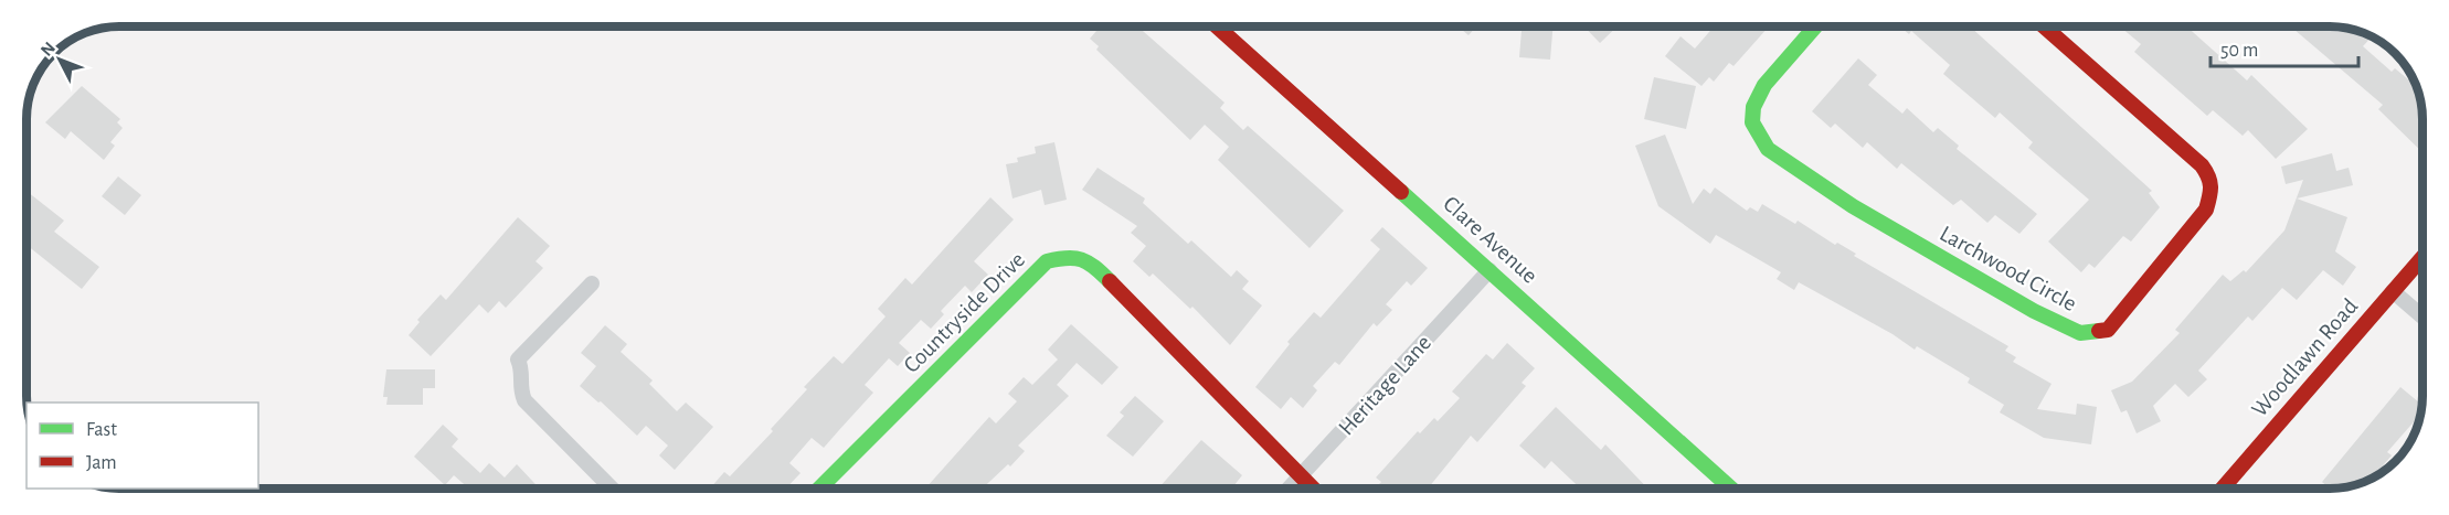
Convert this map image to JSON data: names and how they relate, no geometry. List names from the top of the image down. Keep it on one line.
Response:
{"streets":{"street":["Clare Avenue","Larchwood Circle","Countryside Drive","Woodlawn Road","Heritage Lane"]},"crossings":[["Clare Avenue","Heritage Lane"],["Countryside Drive","Heritage Lane"]],"legend":["Fast","Jam"],"scale_bar":"50 m","north":"top left"}
